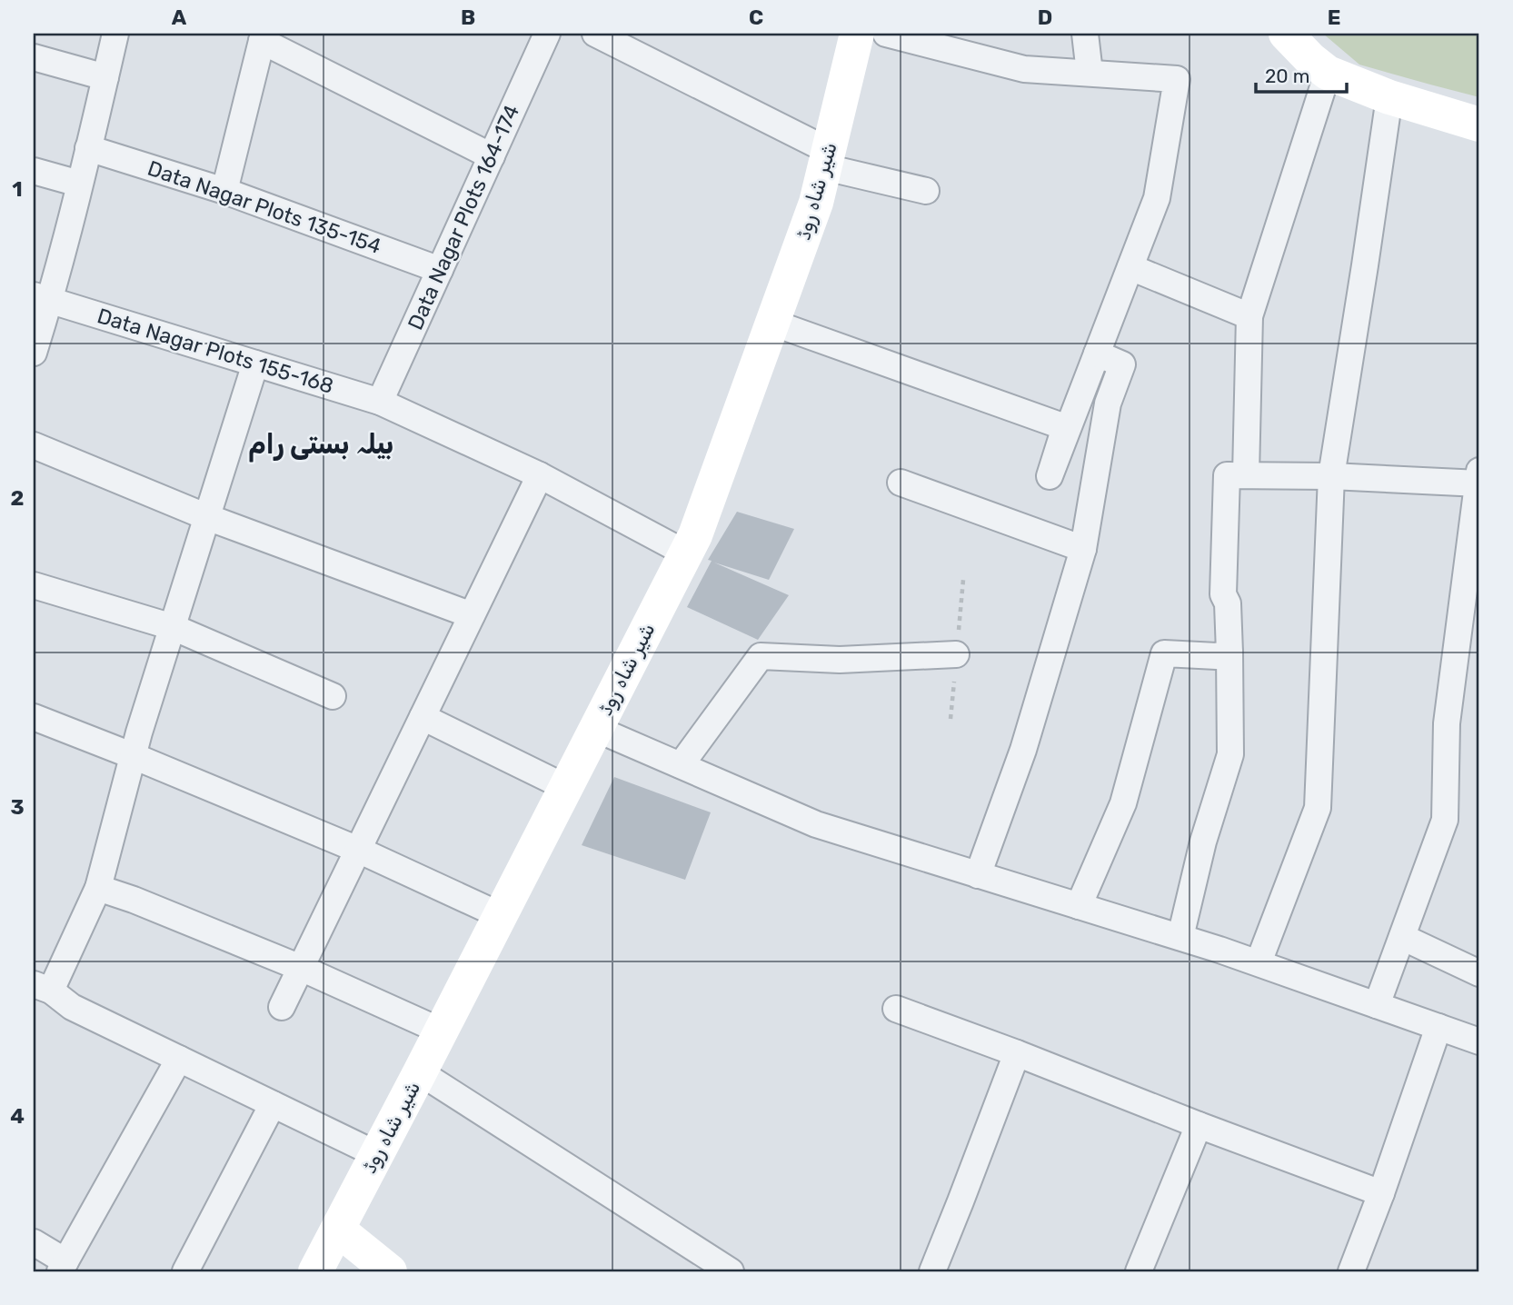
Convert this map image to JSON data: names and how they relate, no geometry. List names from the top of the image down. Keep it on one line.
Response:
{"streets":{"street":["شیر شاہ روڈ","Data Nagar Plots 135-154","Data Nagar Plots 164-174","Data Nagar Plots 155-168"]},"crossings":[["شیر شاہ روڈ","Data Nagar Plots 155-168"],["Data Nagar Plots 135-154","Data Nagar Plots 164-174"],["Data Nagar Plots 164-174","Data Nagar Plots 155-168"]],"districts":["بیلہ بستی رام"],"scale_bar":"20 m","grid":{"columns":["A","B","C","D","E"],"rows":["1","2","3","4"]}}
